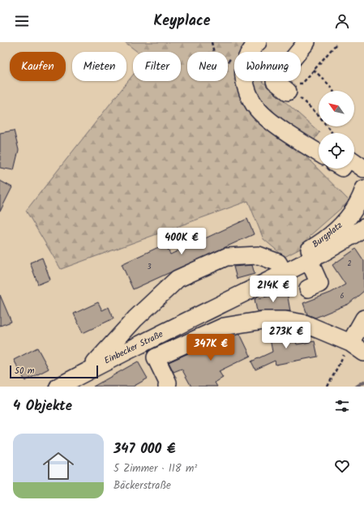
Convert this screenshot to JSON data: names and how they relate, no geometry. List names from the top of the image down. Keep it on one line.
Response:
{"streets":{"street":["Burgplatz","Einbecker Straße"]},"crossings":[["Burgplatz","Einbecker Straße"]],"house_numbers":["2","3","6"],"scale_bar":"50 m","north":"top left","page":{"header":"Keyplace","chip":["Kaufen","Mieten","Filter","Neu","Wohnung"],"price":["400K €","214K €","273K €","347K €"],"scale":"50 m","heading":"4 Objekte","list":[{"name":"347 000 €","note":"5 Zimmer · 118 m² · Bäckerstraße"}]}}
